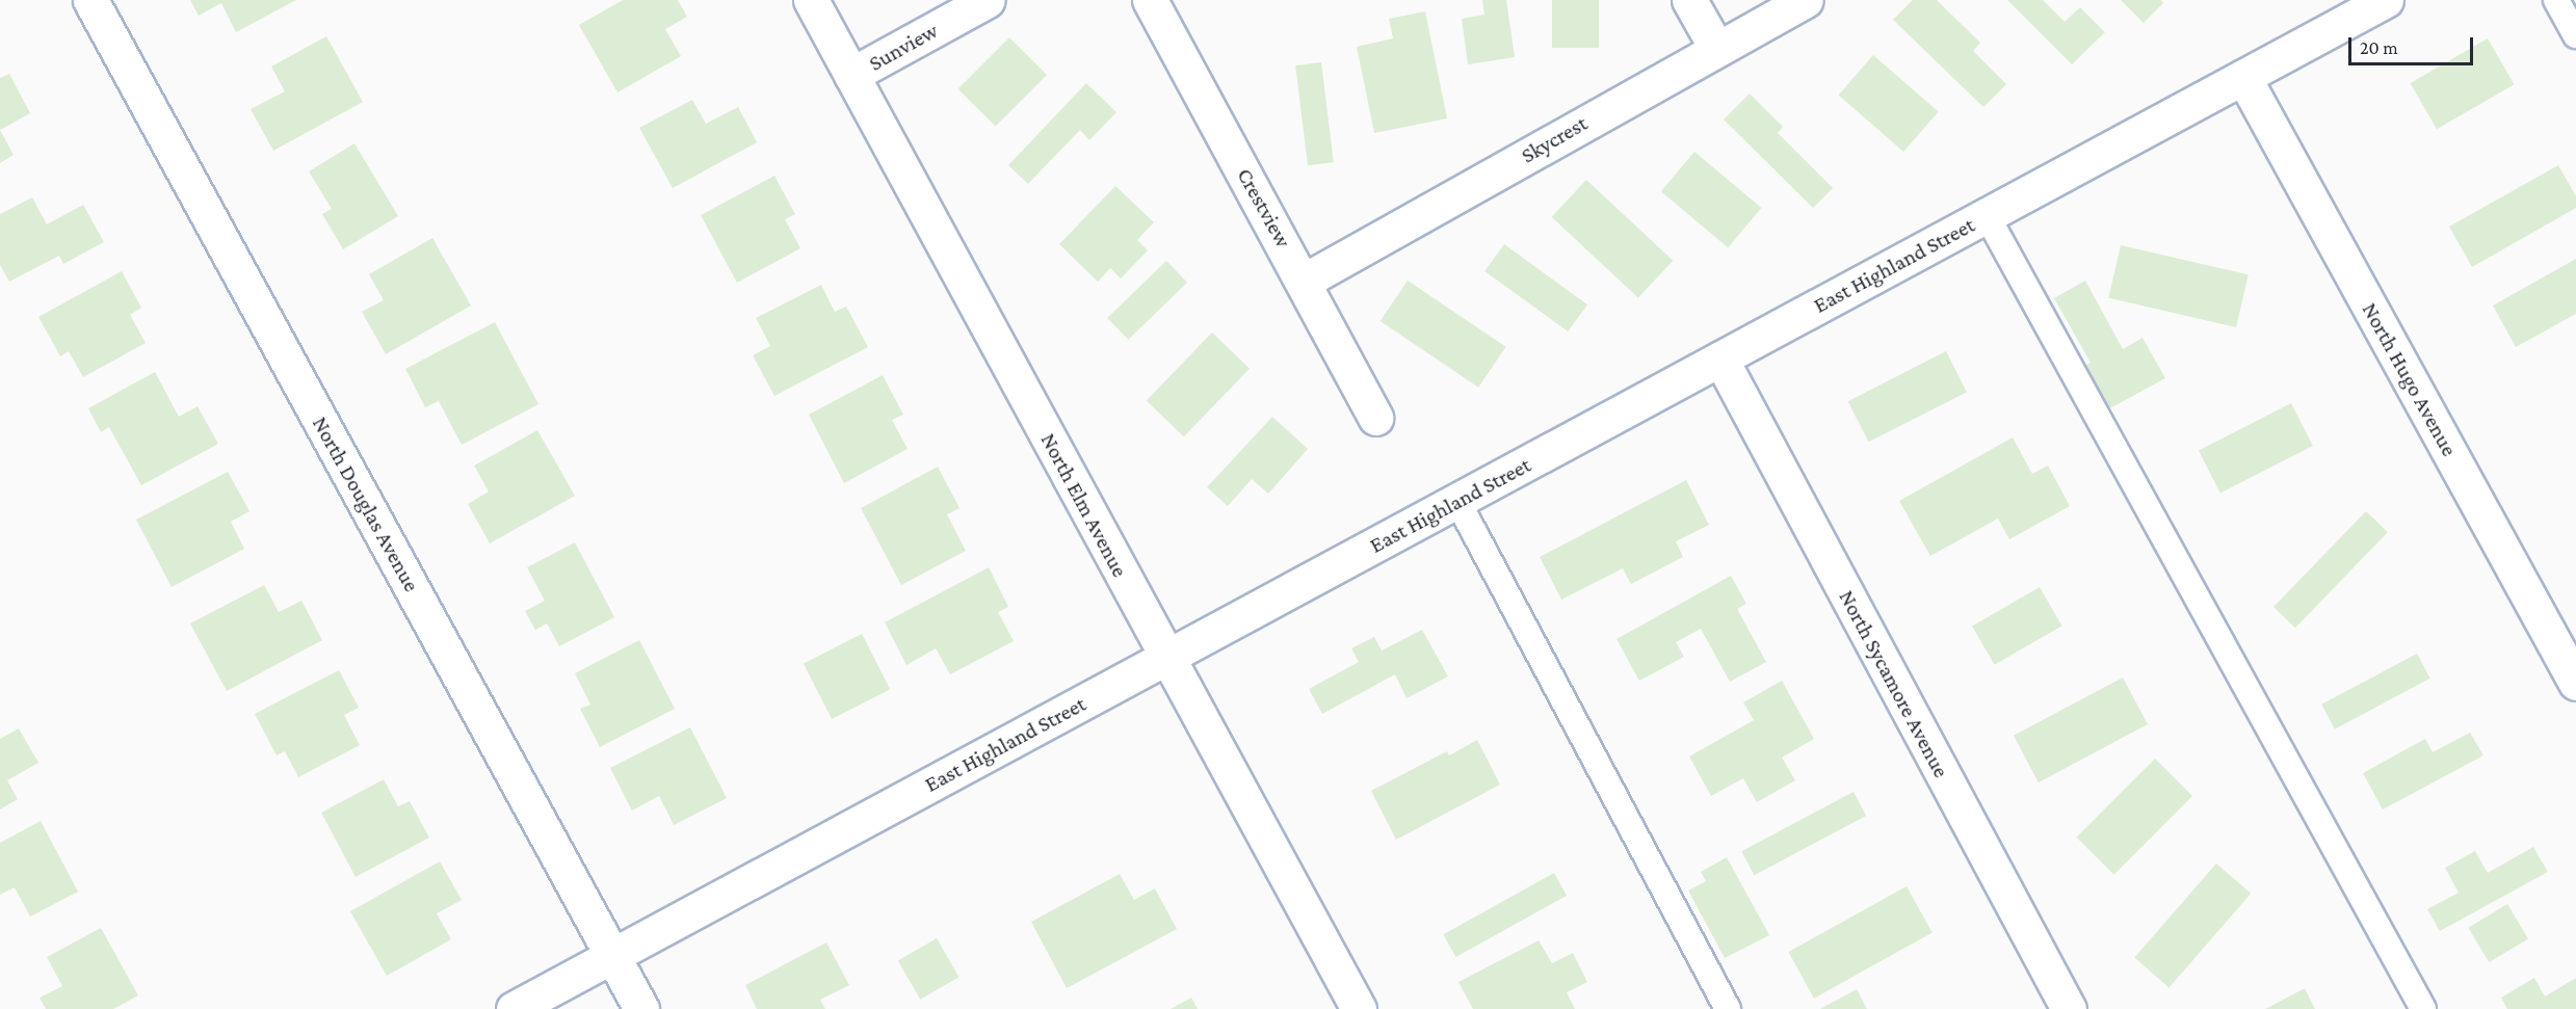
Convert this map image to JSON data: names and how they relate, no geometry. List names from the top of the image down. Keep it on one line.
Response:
{"streets":{"street":["Sunview","Skycrest","Crestview","East Highland Street","North Hugo Avenue","North Douglas Avenue","North Elm Avenue","North Sycamore Avenue"]},"crossings":[["Sunview","North Elm Avenue"],["Skycrest","Crestview"],["East Highland Street","North Hugo Avenue"],["East Highland Street","North Douglas Avenue"],["East Highland Street","North Elm Avenue"],["East Highland Street","North Sycamore Avenue"]],"scale_bar":"20 m"}
